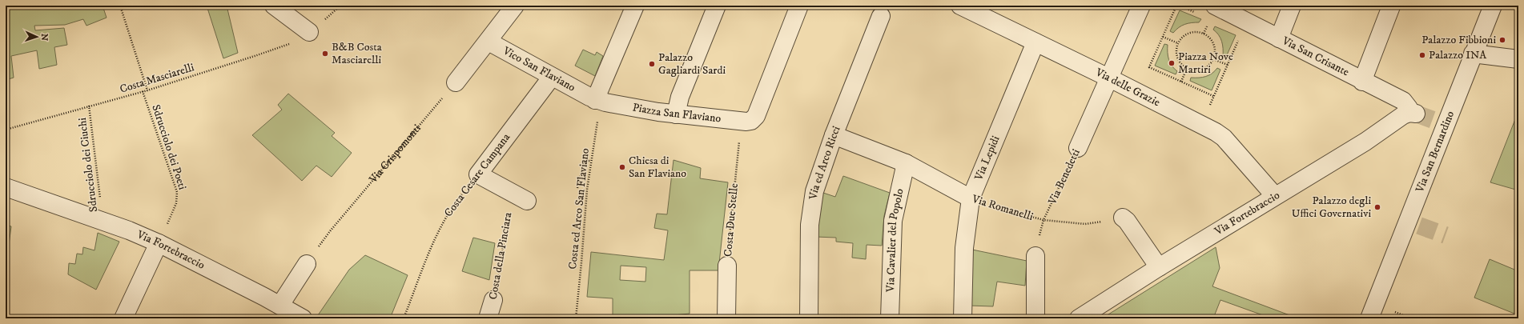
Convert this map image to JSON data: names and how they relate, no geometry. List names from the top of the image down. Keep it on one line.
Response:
{"streets":{"street":["Via San Crisante","Vico San Flaviano","Via delle Grazie","Piazza San Flaviano","Via San Bernardino","Via Lepidi","Via ed Arco Ricci","Costa Cesare Campana","Via Benedetti","Via Romanelli","Via Fortebraccio","Costa Due Stelle","Via Cavalier del Popolo","Costa della Pinciara"],"path":["Costa Masciarelli","Sdrucciolo dei Poeti","Via Crispomonti","Sdrucciolo dei Ciuchi","Costa ed Arco San Flaviano"]},"crossings":[["Via San Crisante","Via Fortebraccio"],["Vico San Flaviano","Piazza San Flaviano"],["Vico San Flaviano","Costa Cesare Campana"],["Vico San Flaviano","Costa ed Arco San Flaviano"],["Costa Masciarelli","Sdrucciolo dei Poeti"],["Costa Masciarelli","Sdrucciolo dei Ciuchi"],["Via delle Grazie","Via Lepidi"],["Via delle Grazie","Via Benedetti"],["Via delle Grazie","Via Fortebraccio"],["Piazza San Flaviano","Costa ed Arco San Flaviano"],["Piazza San Flaviano","Costa Due Stelle"],["Sdrucciolo dei Poeti","Via Fortebraccio"],["Via Lepidi","Via Romanelli"],["Via ed Arco Ricci","Via Romanelli"],["Sdrucciolo dei Ciuchi","Via Fortebraccio"],["Via Benedetti","Via Romanelli"],["Via Romanelli","Via Cavalier del Popolo"]],"places":["Palazzo Fibbioni","B&B Costa Masciarelli","Palazzo INA","Piazza Nove Martiri","Palazzo Gagliardi Sardi","Chiesa di San Flaviano","Palazzo degli Uffici Governativi"],"north":"right"}
